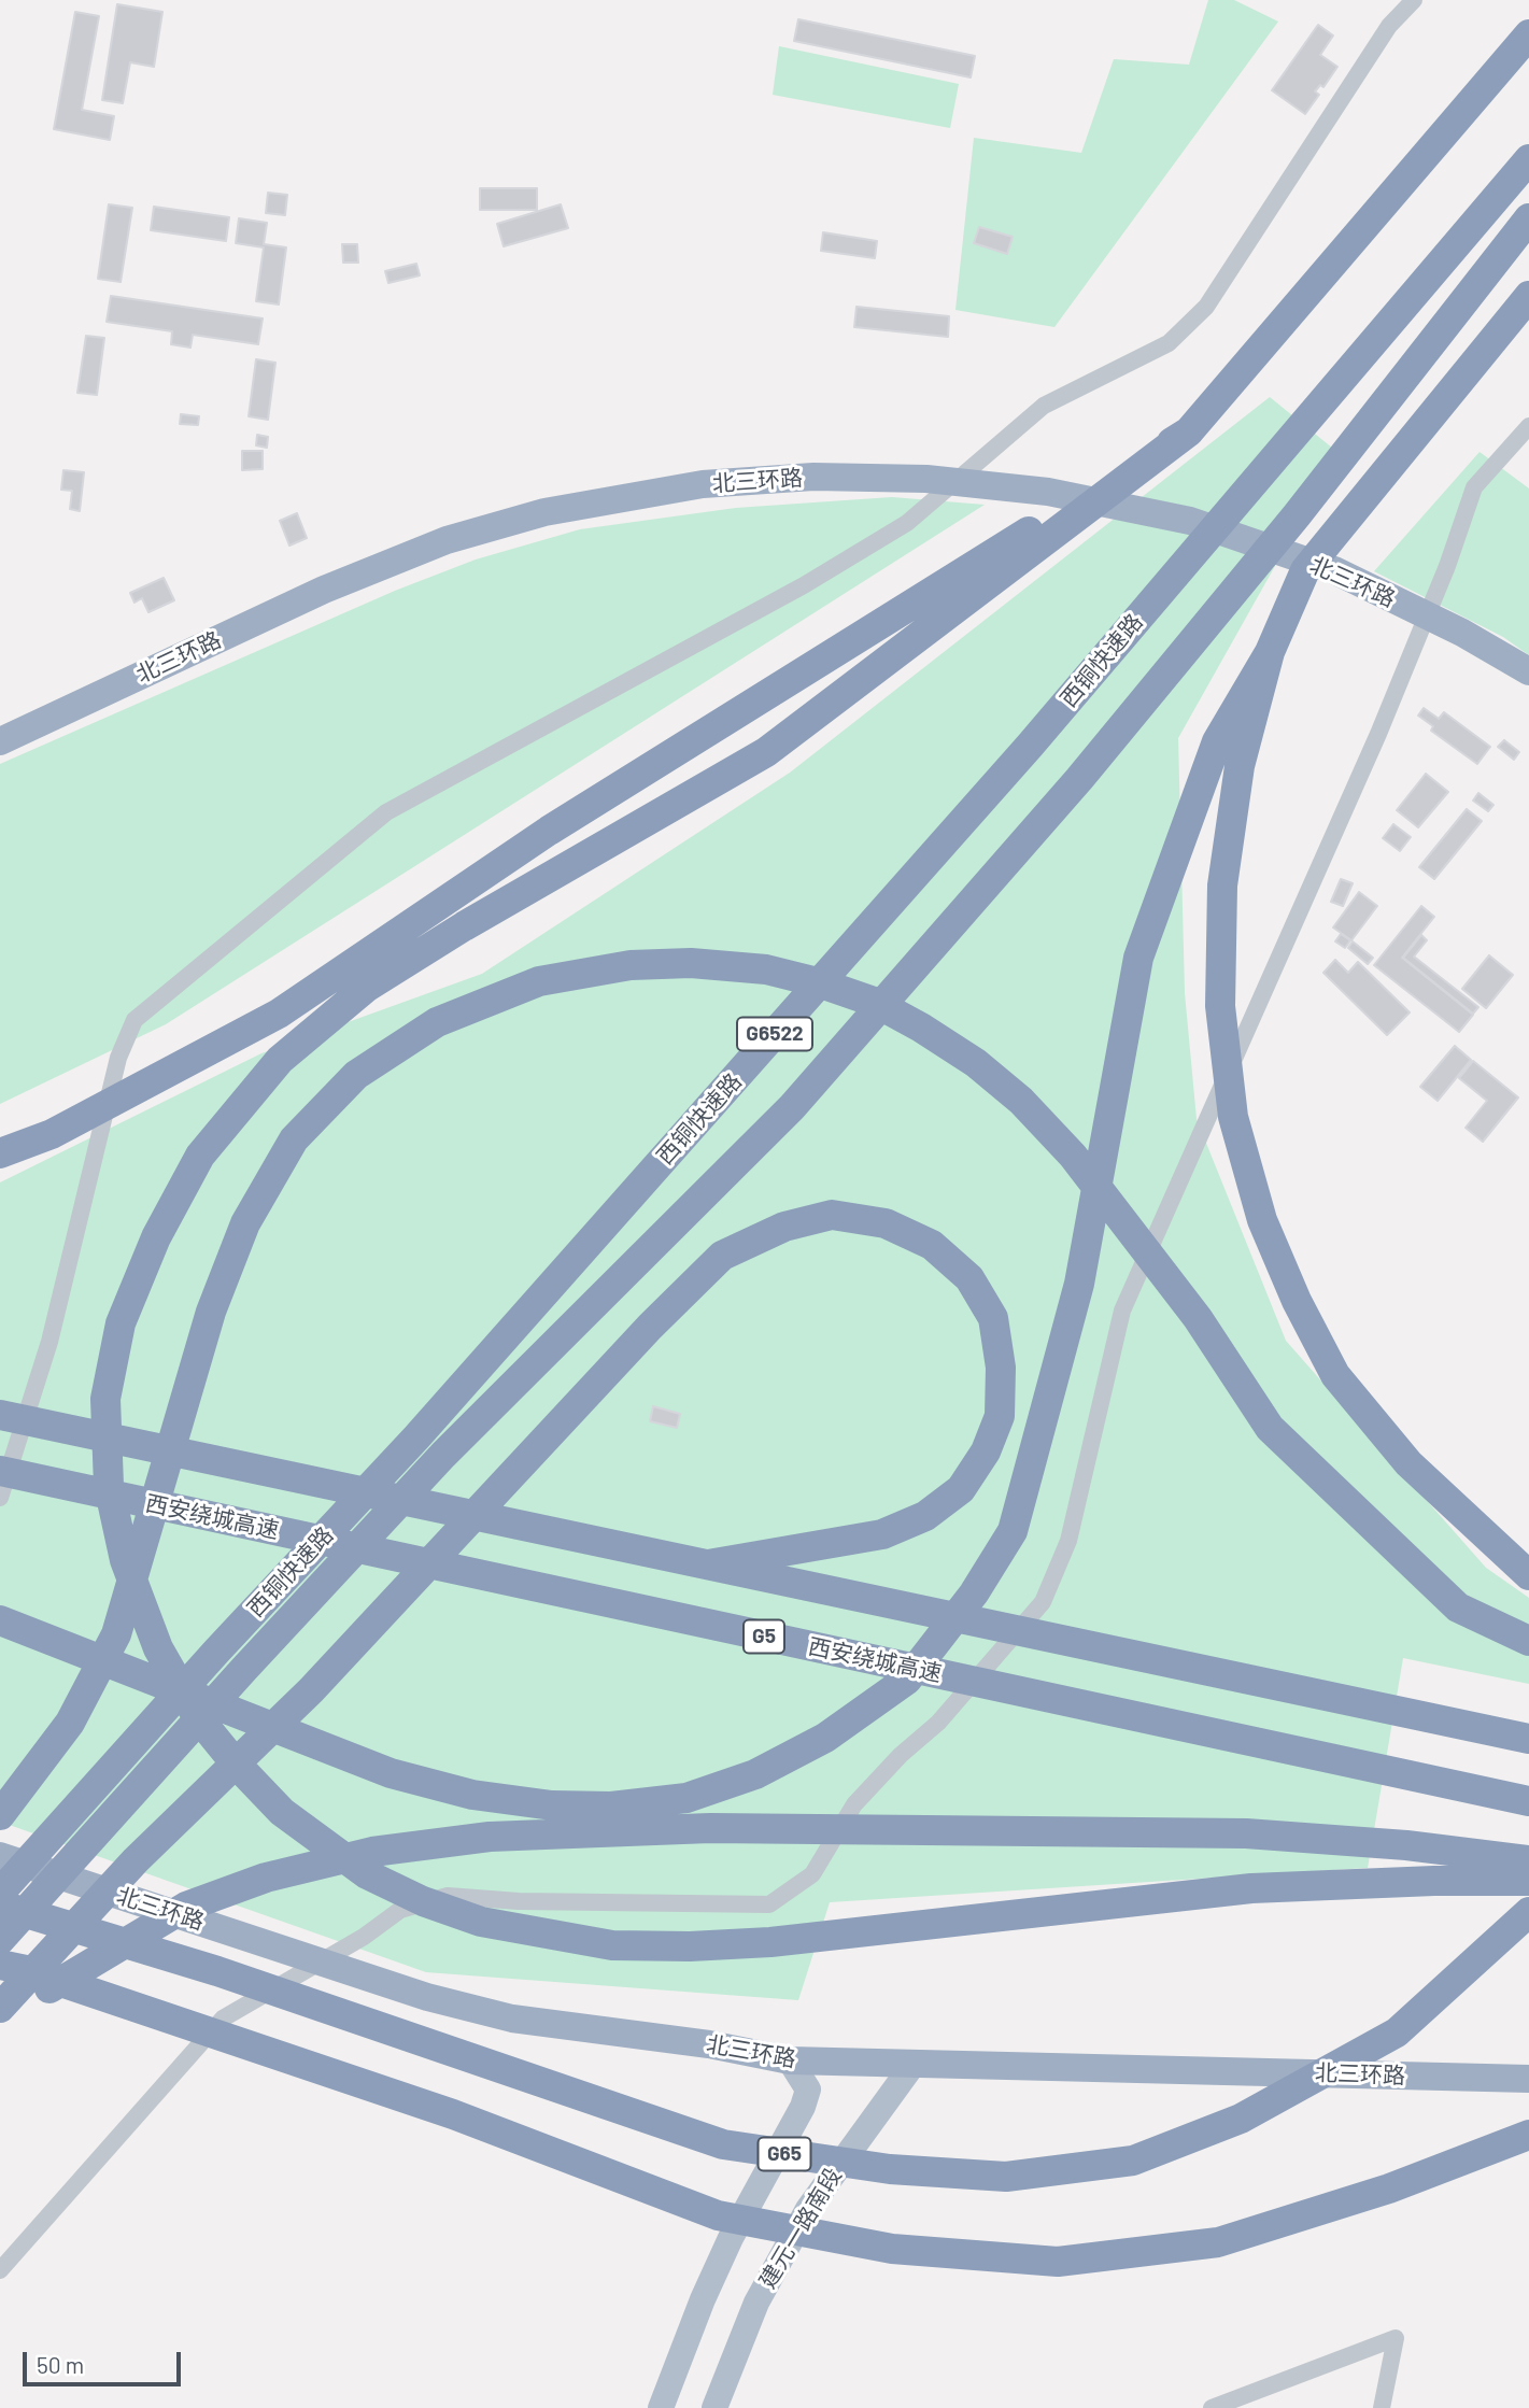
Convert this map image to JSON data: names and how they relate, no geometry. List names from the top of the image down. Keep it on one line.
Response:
{"streets":{"highway":["北三环路","西铜快速路","G6522","西安绕城高速","G5","G65"],"main road":["建元一路南段"]},"crossings":[["北三环路","建元一路南段"]],"scale_bar":"50 m"}
